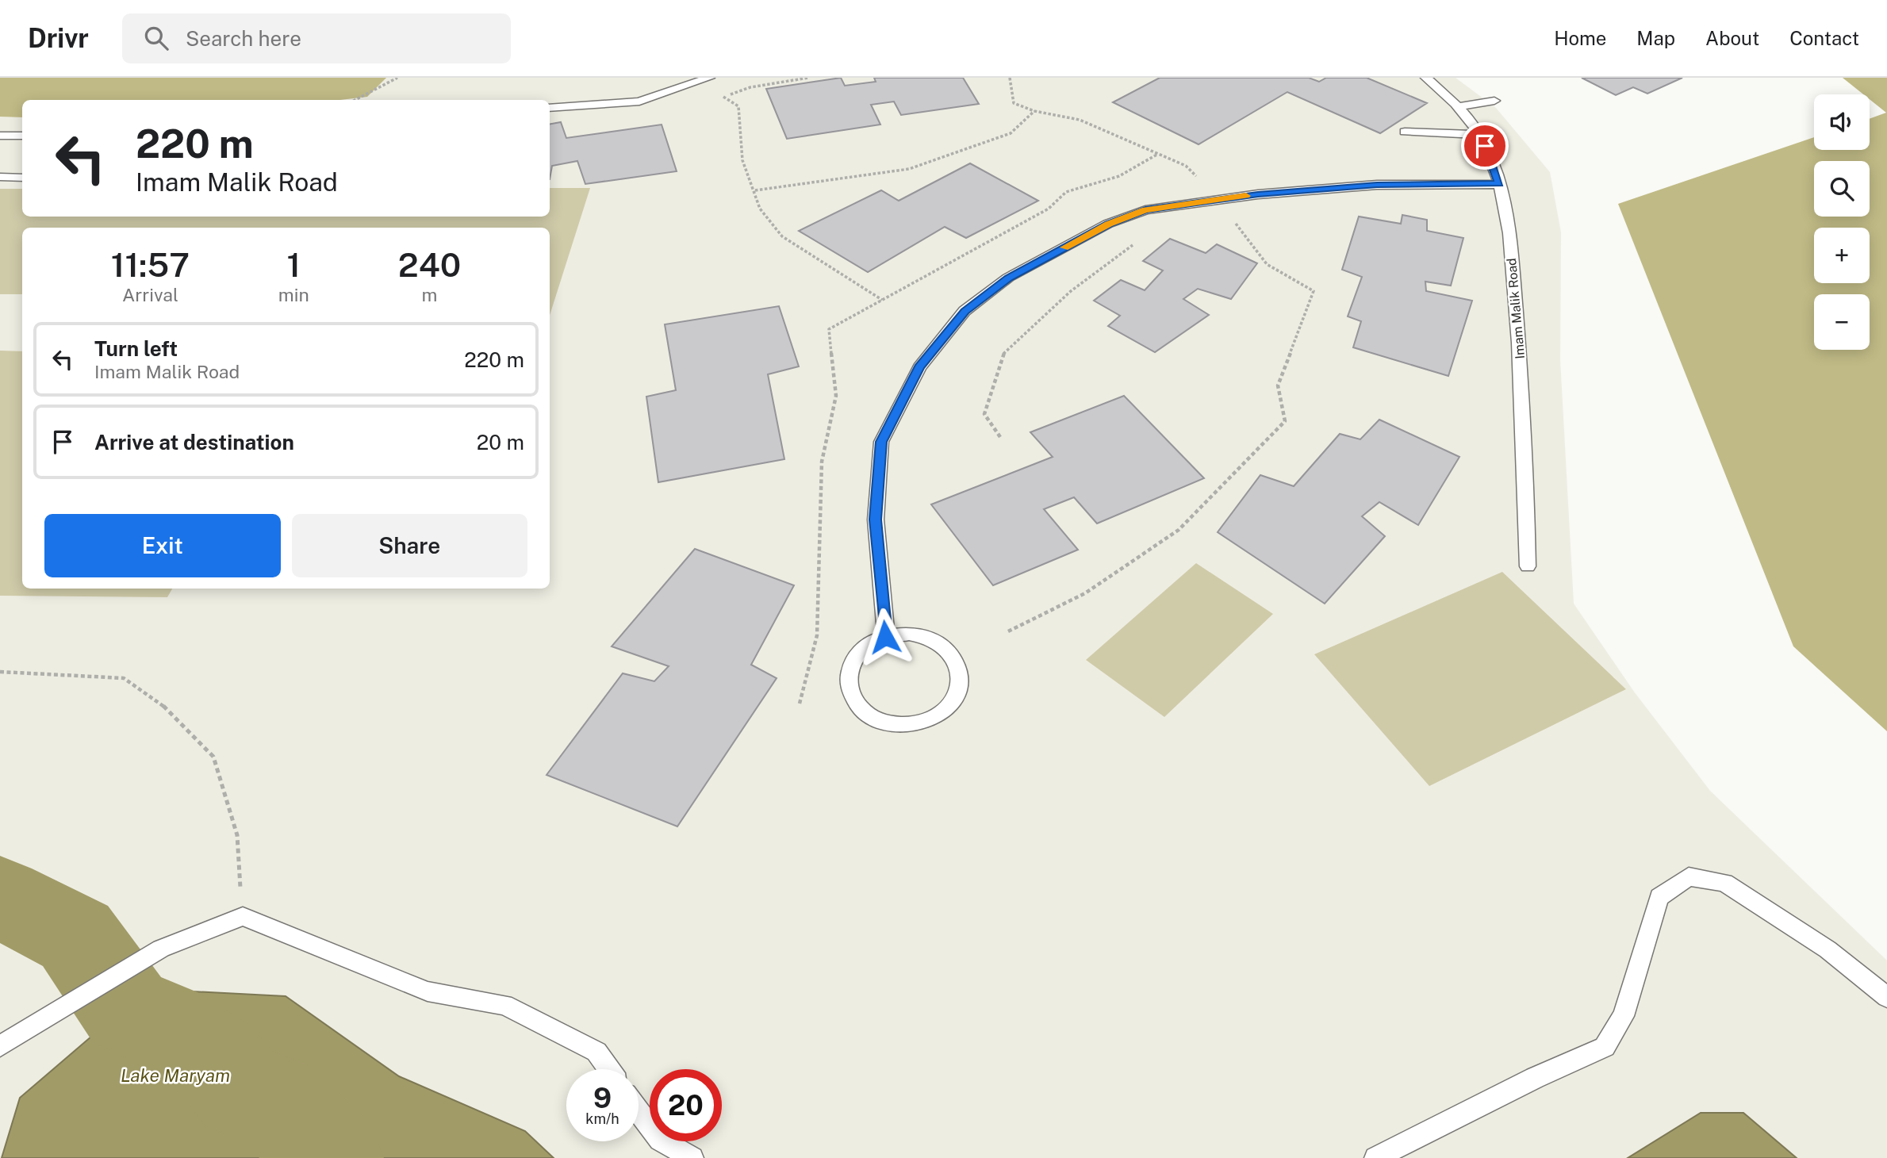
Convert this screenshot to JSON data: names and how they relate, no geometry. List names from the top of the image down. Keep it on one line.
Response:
{"streets":{"lane":["Imam Malik Road"]},"water":["Lake Maryam"],"page":{"header":"Drivr","search":"Search here","nav":["Home","Map","About","Contact"],"map_buttons":["+","−"],"turn":["220 m","Imam Malik Road"],"eta":["11:57","Arrival","1","min","240","m"],"list":[{"name":"Turn left","note":"Imam Malik Road","value":"220 m"},{"name":"Arrive at destination","value":"20 m"}],"buttons":["Exit","Share"],"speed":"9 km/h","limit":"20"}}
